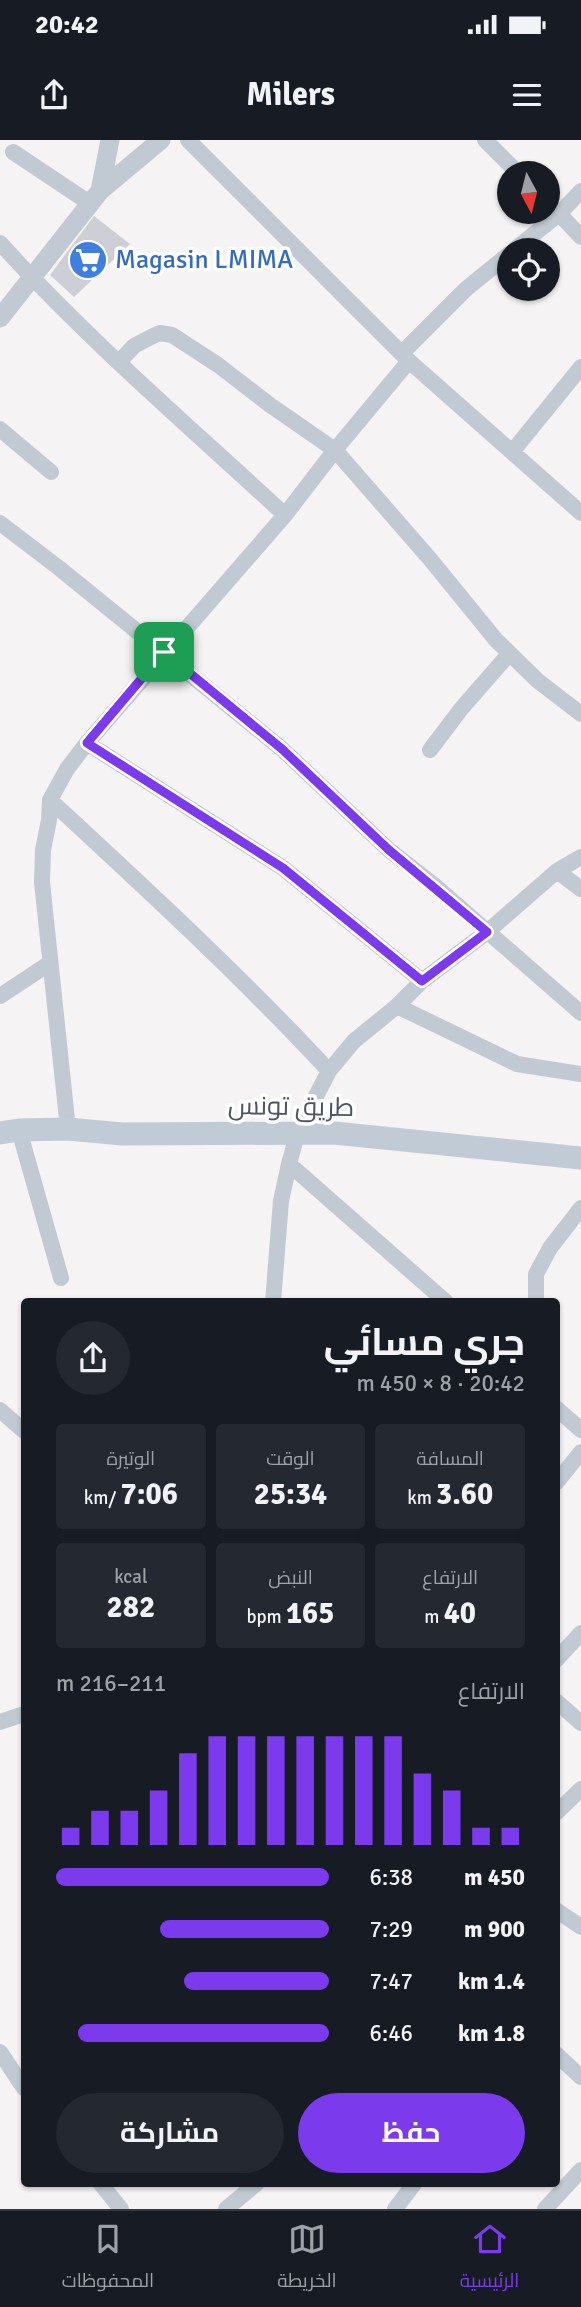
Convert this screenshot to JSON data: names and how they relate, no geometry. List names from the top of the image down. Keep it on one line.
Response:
{"streets":{"main road":["طريق تونس"]},"places":{"supermarket":["Magasin LMIMA"]},"north":"bottom","page":{"status":"20:42","header":"Milers","heading":["جري مسائي","20:42 · 8 × 450 m"],"stats":[["المسافة","3.60 km"],["الوقت","25:34"],["الوتيرة","7:06 /km"],["الارتفاع","40 m"],["النبض","165 bpm"],["kcal","282"]],"chart":["الارتفاع","211–216 m"],"list":[{"name":"450 m","note":"6:38"},{"name":"900 m","note":"7:29"},{"name":"1.4 km","note":"7:47"},{"name":"1.8 km","note":"6:46"}],"buttons":["حفظ","مشاركة"],"tabs":["الرئيسية","الخريطة","المحفوظات"]}}
